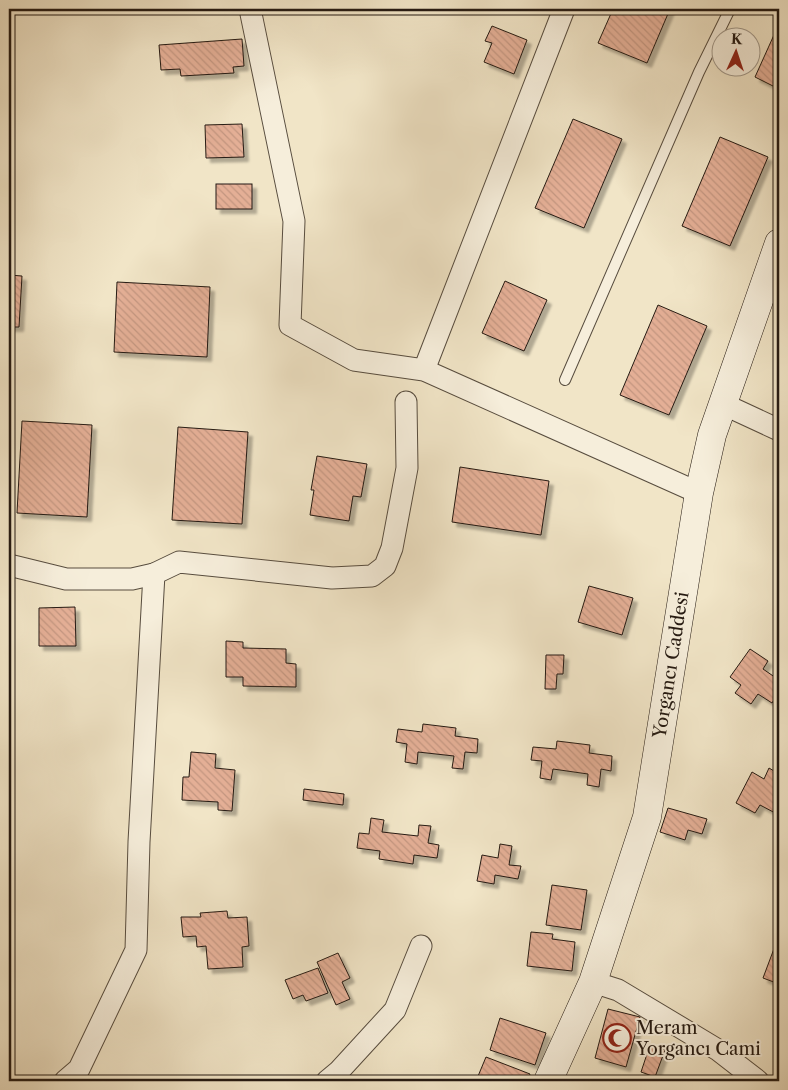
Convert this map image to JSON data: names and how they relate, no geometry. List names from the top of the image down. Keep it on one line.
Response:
{"streets":{"street":["Yorgancı Caddesi"]},"places":{"mosque":["Meram Yorgancı Cami"]},"north":"top"}
